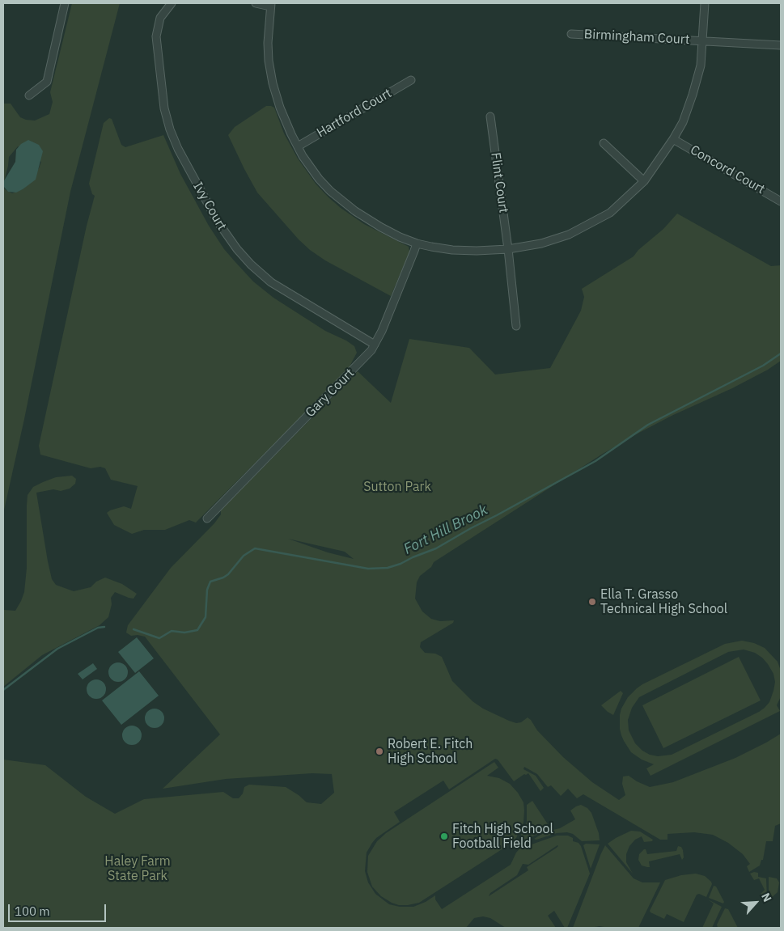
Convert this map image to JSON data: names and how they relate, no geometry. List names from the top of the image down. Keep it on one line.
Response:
{"streets":{"street":["Birmingham Court","Hartford Court","Concord Court","Flint Court","Ivy Court","Gary Court"]},"crossings":[["Ivy Court","Gary Court"]],"water":["Fort Hill Brook"],"parks":["Sutton Park","Haley Farm State Park"],"places":["Ella T. Grasso Technical High School","Robert E. Fitch High School","Fitch High School Football Field"],"scale_bar":"100 m","north":"top right"}
